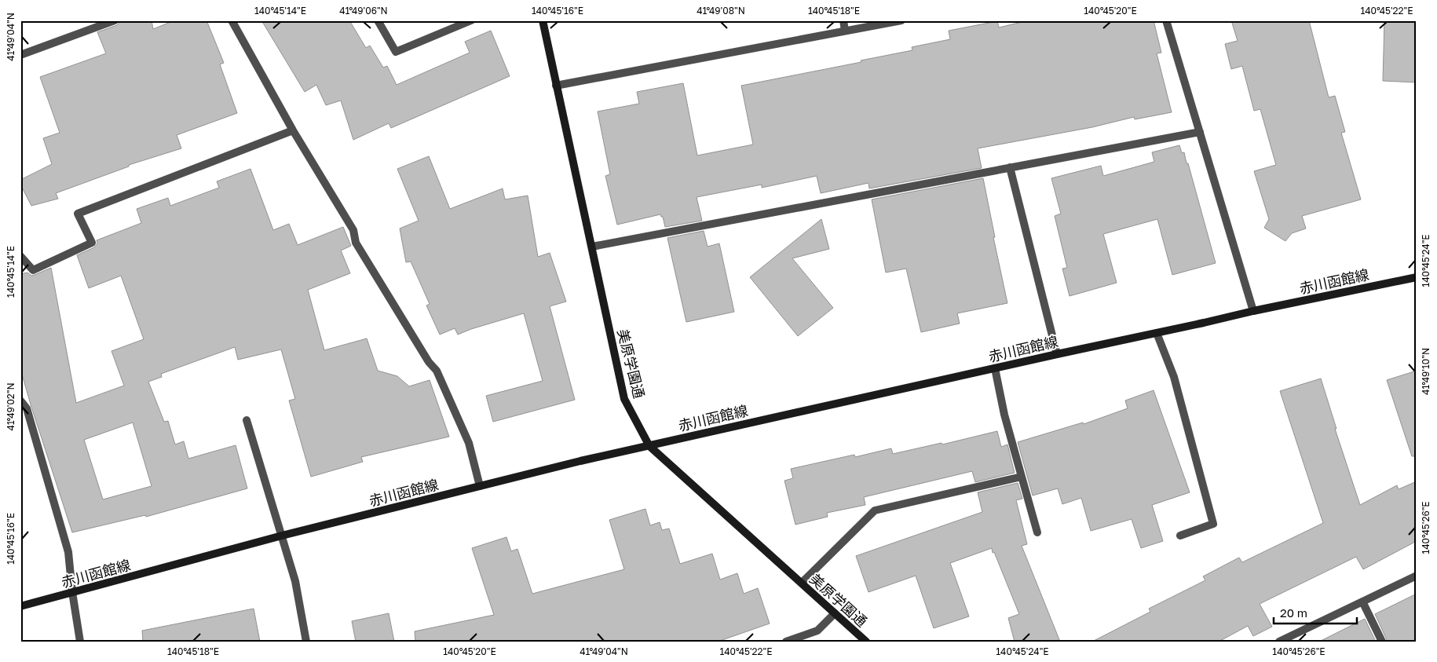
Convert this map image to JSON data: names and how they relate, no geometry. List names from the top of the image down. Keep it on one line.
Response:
{"streets":{"main road":["赤川函館線","美原学園通"]},"crossings":[["赤川函館線","美原学園通"]],"scale_bar":"20 m","coordinates":["140°45'14\"E","41°49'06\"N","140°45'16\"E","41°49'08\"N","140°45'18\"E","140°45'20\"E","140°45'22\"E","41°49'04\"N","140°45'24\"E","41°49'10\"N","41°49'02\"N","140°45'26\"E"]}
